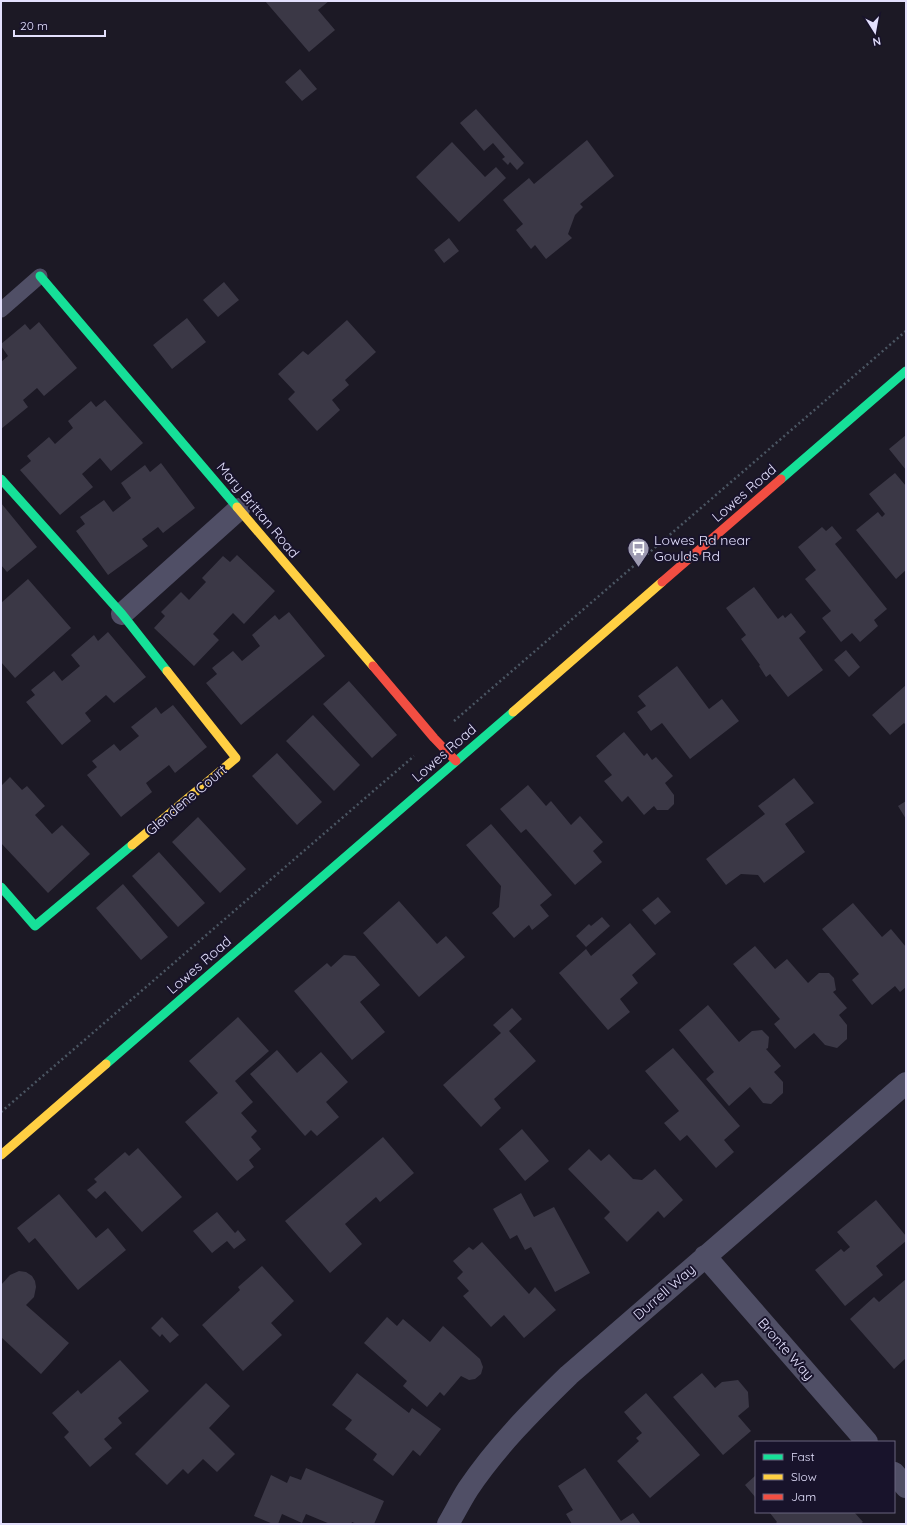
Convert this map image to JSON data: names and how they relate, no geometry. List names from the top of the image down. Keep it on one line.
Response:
{"streets":{"street":["Lowes Road","Mary Brittan Road","Glendene Court","Durrell Way","Bronte Way"]},"crossings":[["Lowes Road","Mary Brittan Road"],["Durrell Way","Bronte Way"]],"places":{"bus stop":["Lowes Rd near Goulds Rd"]},"legend":["Fast","Slow","Jam"],"scale_bar":"20 m","north":"bottom"}
